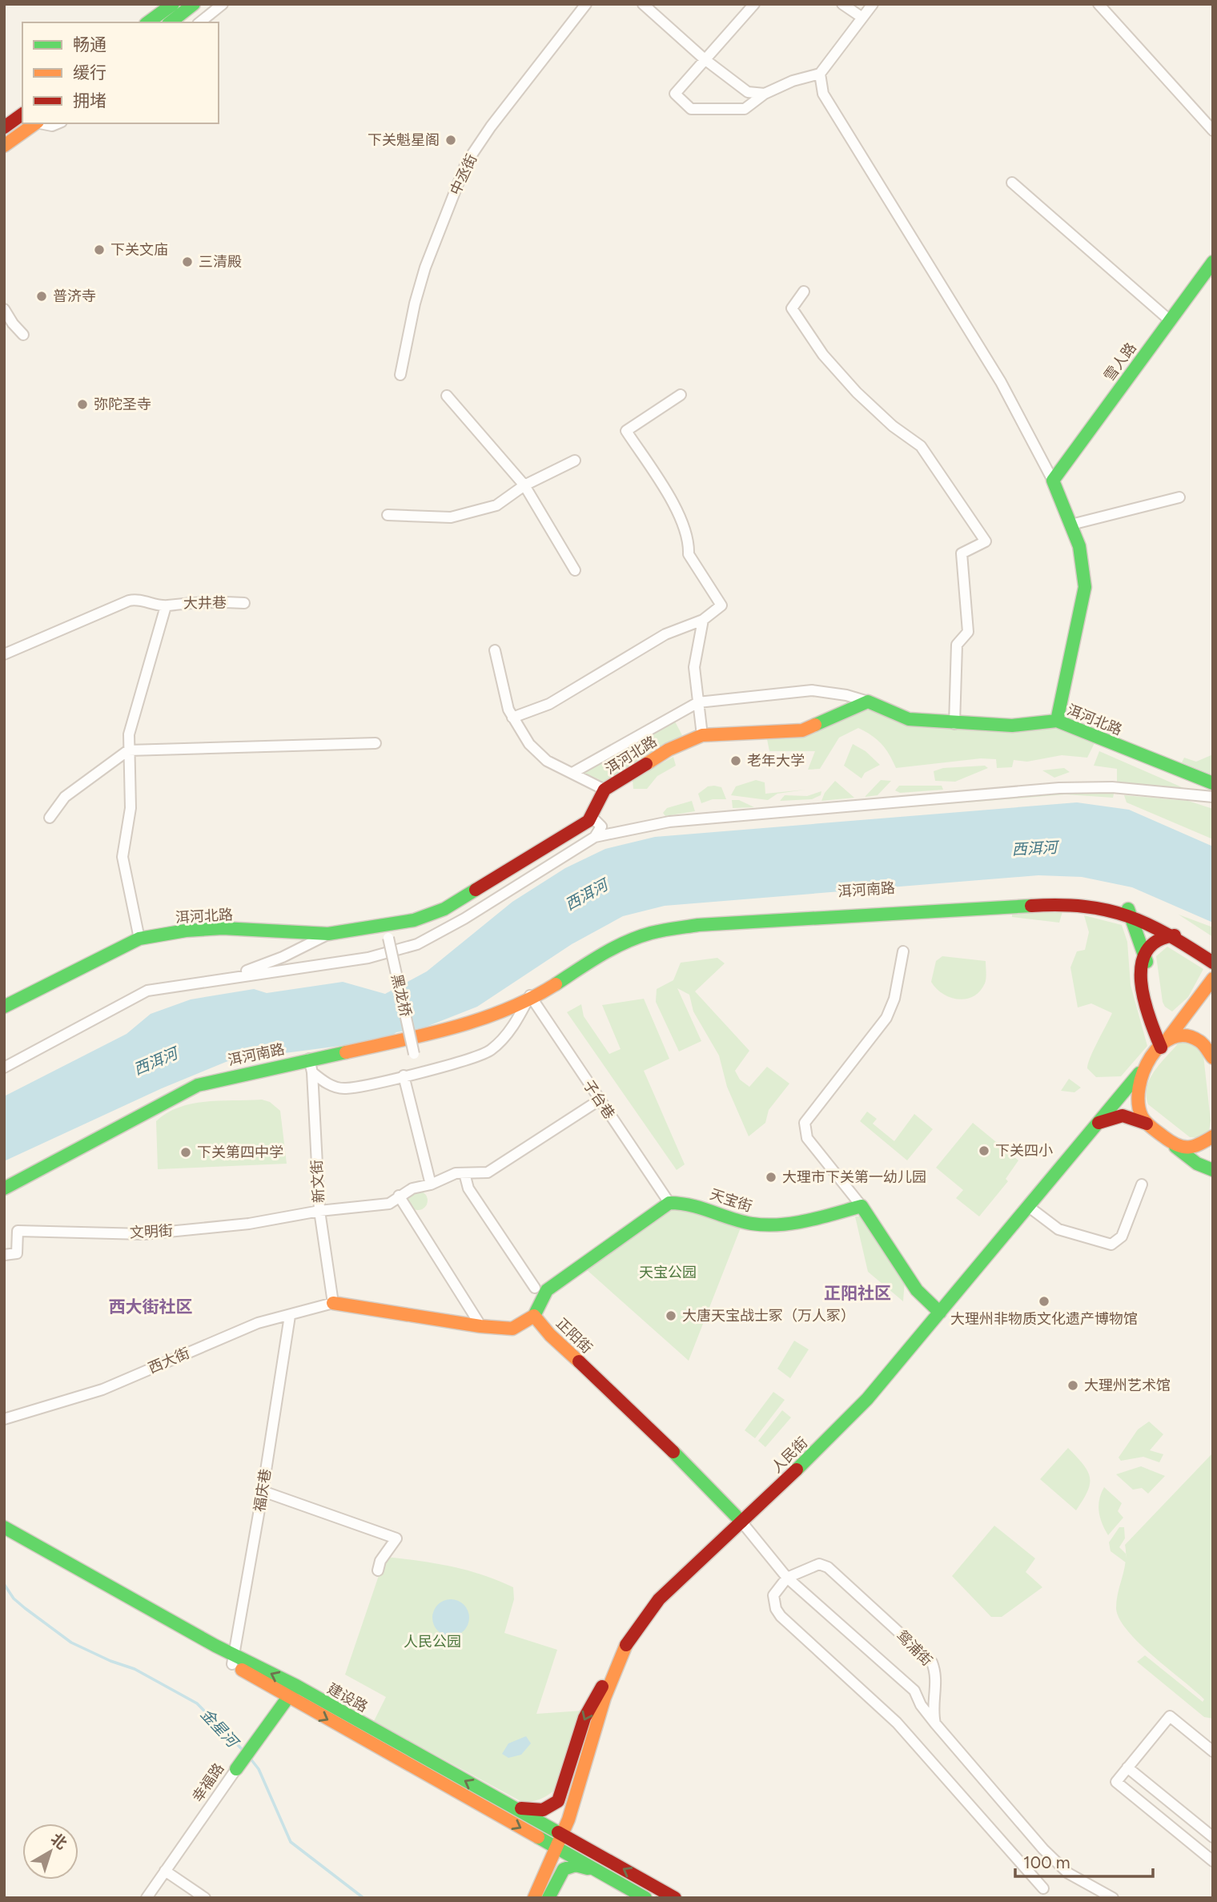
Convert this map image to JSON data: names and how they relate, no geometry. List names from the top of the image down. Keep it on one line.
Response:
{"streets":{"main road":["雪人路","洱河北路","洱河南路","天宝街","正阳街","人民街","建设路","幸福路"],"street":["中丞街","大井巷","黑龙桥","子台巷","新文街","文明街","西大街","福庆巷","鸳浦街"]},"crossings":[["洱河北路","黑龙桥"],["洱河南路","子台巷"],["洱河南路","新文街"],["子台巷","天宝街"],["新文街","文明街"],["新文街","西大街"],["正阳街","人民街"],["西大街","福庆巷"],["人民街","建设路"],["福庆巷","建设路"],["建设路","幸福路"]],"districts":["正阳社区","西大街社区"],"water":["西洱河","金星河"],"parks":["天宝公园","人民公园"],"places":["下关魁星阁","下关文庙","三清殿","普济寺","弥陀圣寺","老年大学","下关四小","下关第四中学","大理市下关第一幼儿园","大理州非物质文化遗产博物馆","大唐天宝战士冢（万人冢）","大理州艺术馆"],"legend":["畅通","缓行","拥堵"],"scale_bar":"100 m","north":"top right"}
